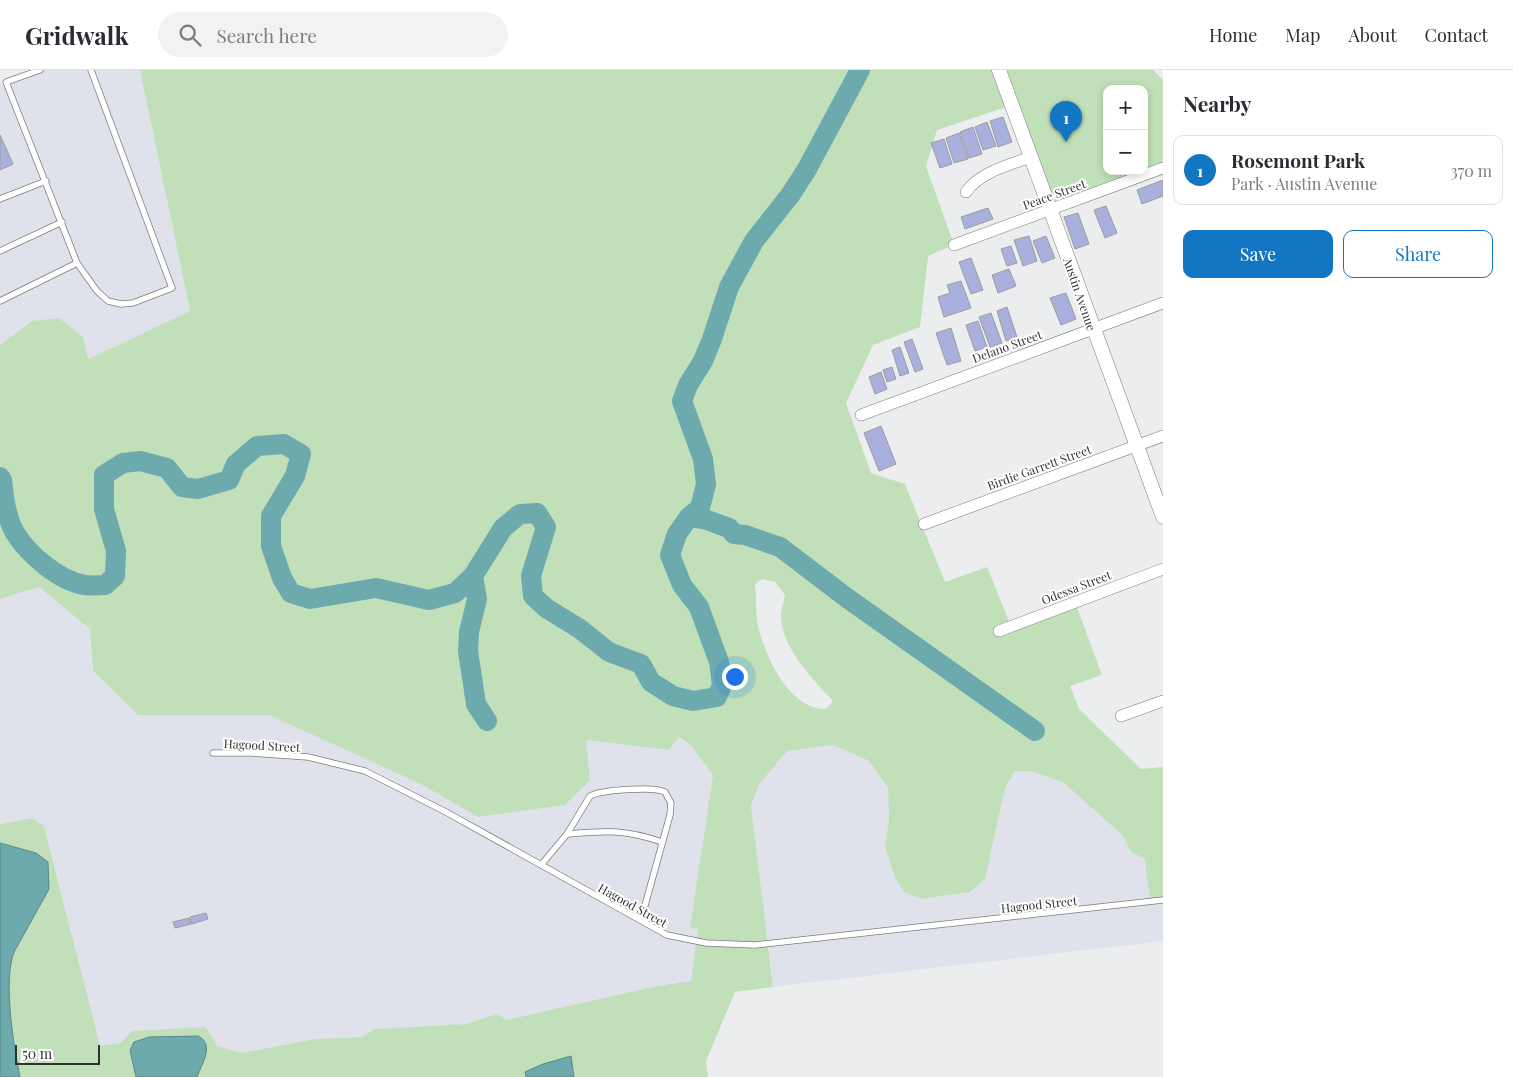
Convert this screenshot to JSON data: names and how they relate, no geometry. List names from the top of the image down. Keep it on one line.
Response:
{"streets":{"street":["Peace Street","Austin Avenue","Delano Street","Birdie Garrett Street","Odessa Street"],"lane":["Hagood Street"]},"crossings":[["Peace Street","Austin Avenue"],["Austin Avenue","Delano Street"],["Austin Avenue","Birdie Garrett Street"]],"scale_bar":"50 m","page":{"header":"Gridwalk","search":"Search here","nav":["Home","Map","About","Contact"],"heading":"Nearby","map_buttons":["+","−"],"pins":"1","list":[{"mark":"1","name":"Rosemont Park","note":"Park · Austin Avenue","value":"370 m"}],"buttons":["Save","Share"],"scale":"50 m"}}
